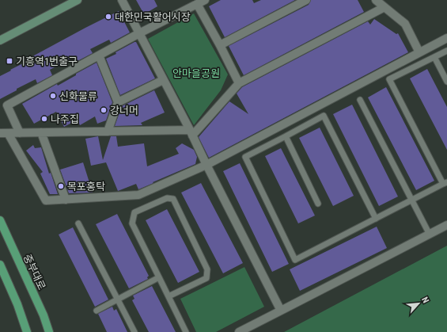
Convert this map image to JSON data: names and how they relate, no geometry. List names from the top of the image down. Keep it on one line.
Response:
{"streets":{"main road":["중부대로"]},"parks":["안마을공원"],"places":{"other":["대한민국활어시장","신화물류","강너머","나주집","목포홍탁"],"transit":["기흥역1번출구"]},"north":"top right"}
